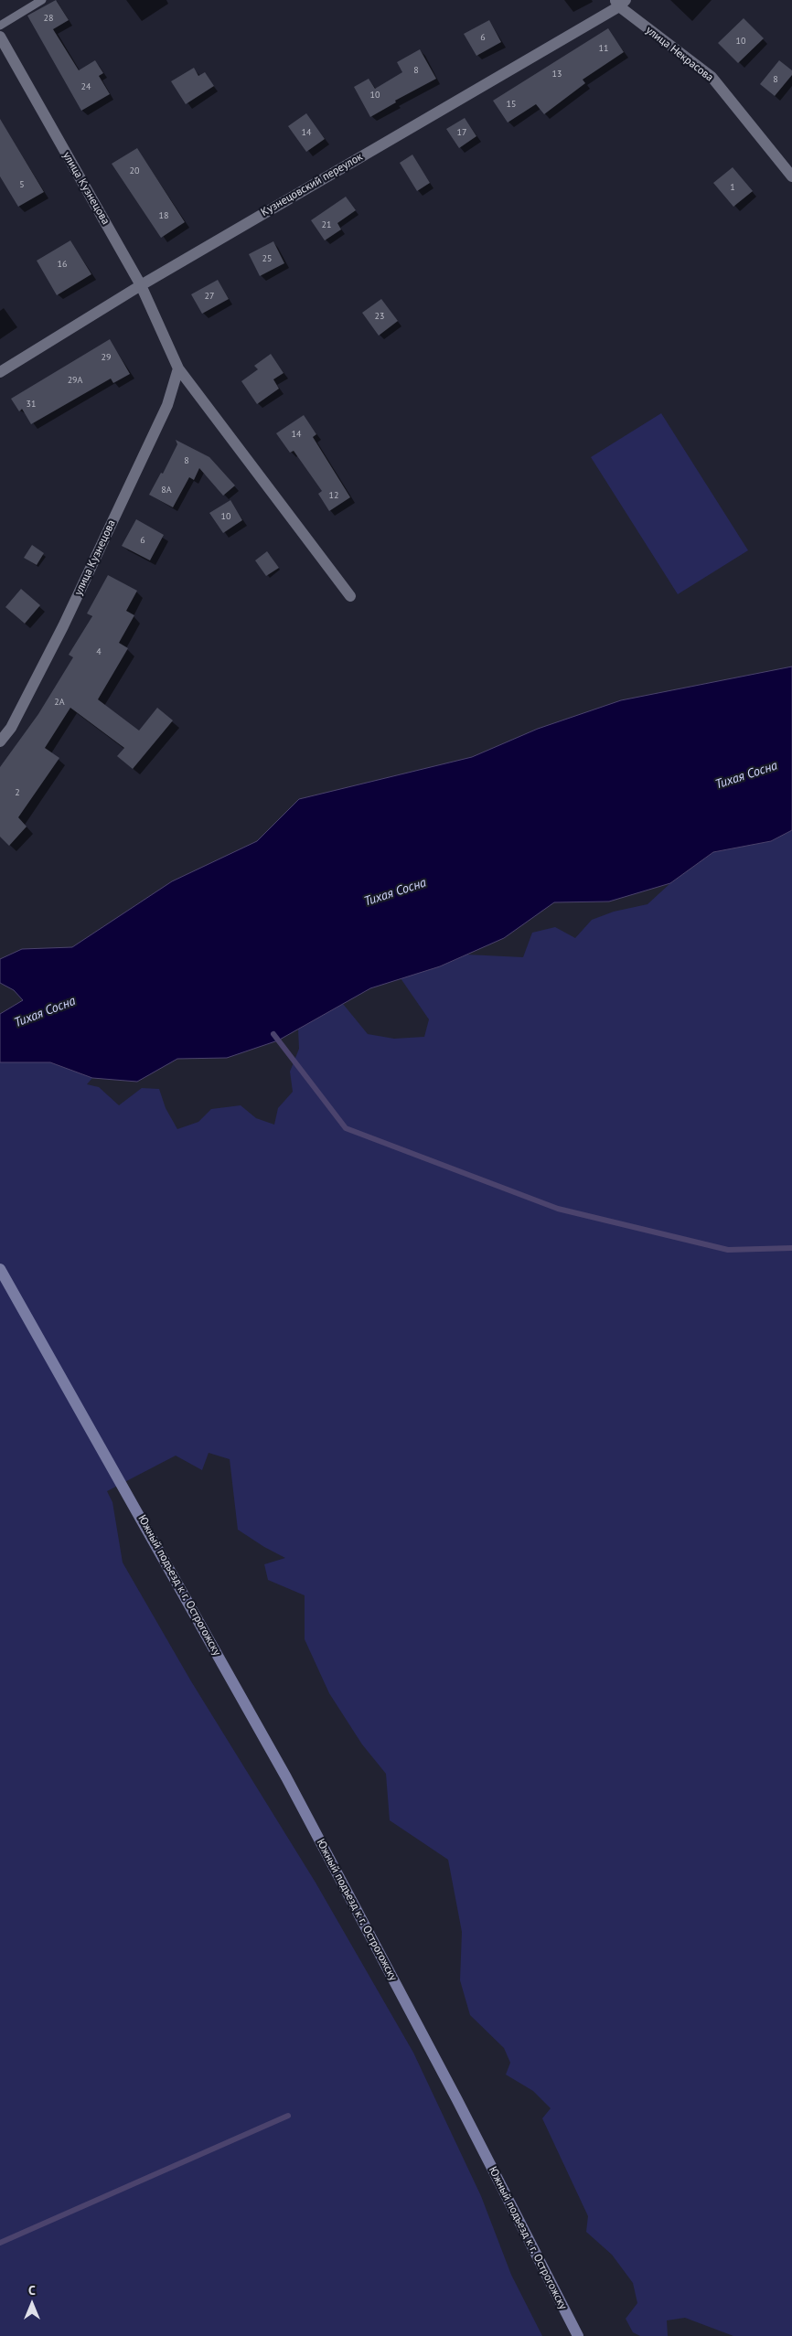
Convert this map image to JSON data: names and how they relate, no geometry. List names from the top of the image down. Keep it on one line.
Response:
{"streets":{"main road":["Южный подъезд к г. Острогожску"],"street":["улица Некрасова","Кузнецовский переулок","улица Кузнецова"]},"crossings":[["улица Некрасова","Кузнецовский переулок"],["Кузнецовский переулок","улица Кузнецова"]],"water":["Тихая Сосна"],"house_numbers":["28","6","10","11","8","13","8","24","10","15","14","17","20","5","1","18","21","25","16","27","23","29","29А","31","14","8","8А","12","10","6","4","2А","2"],"north":"top"}
